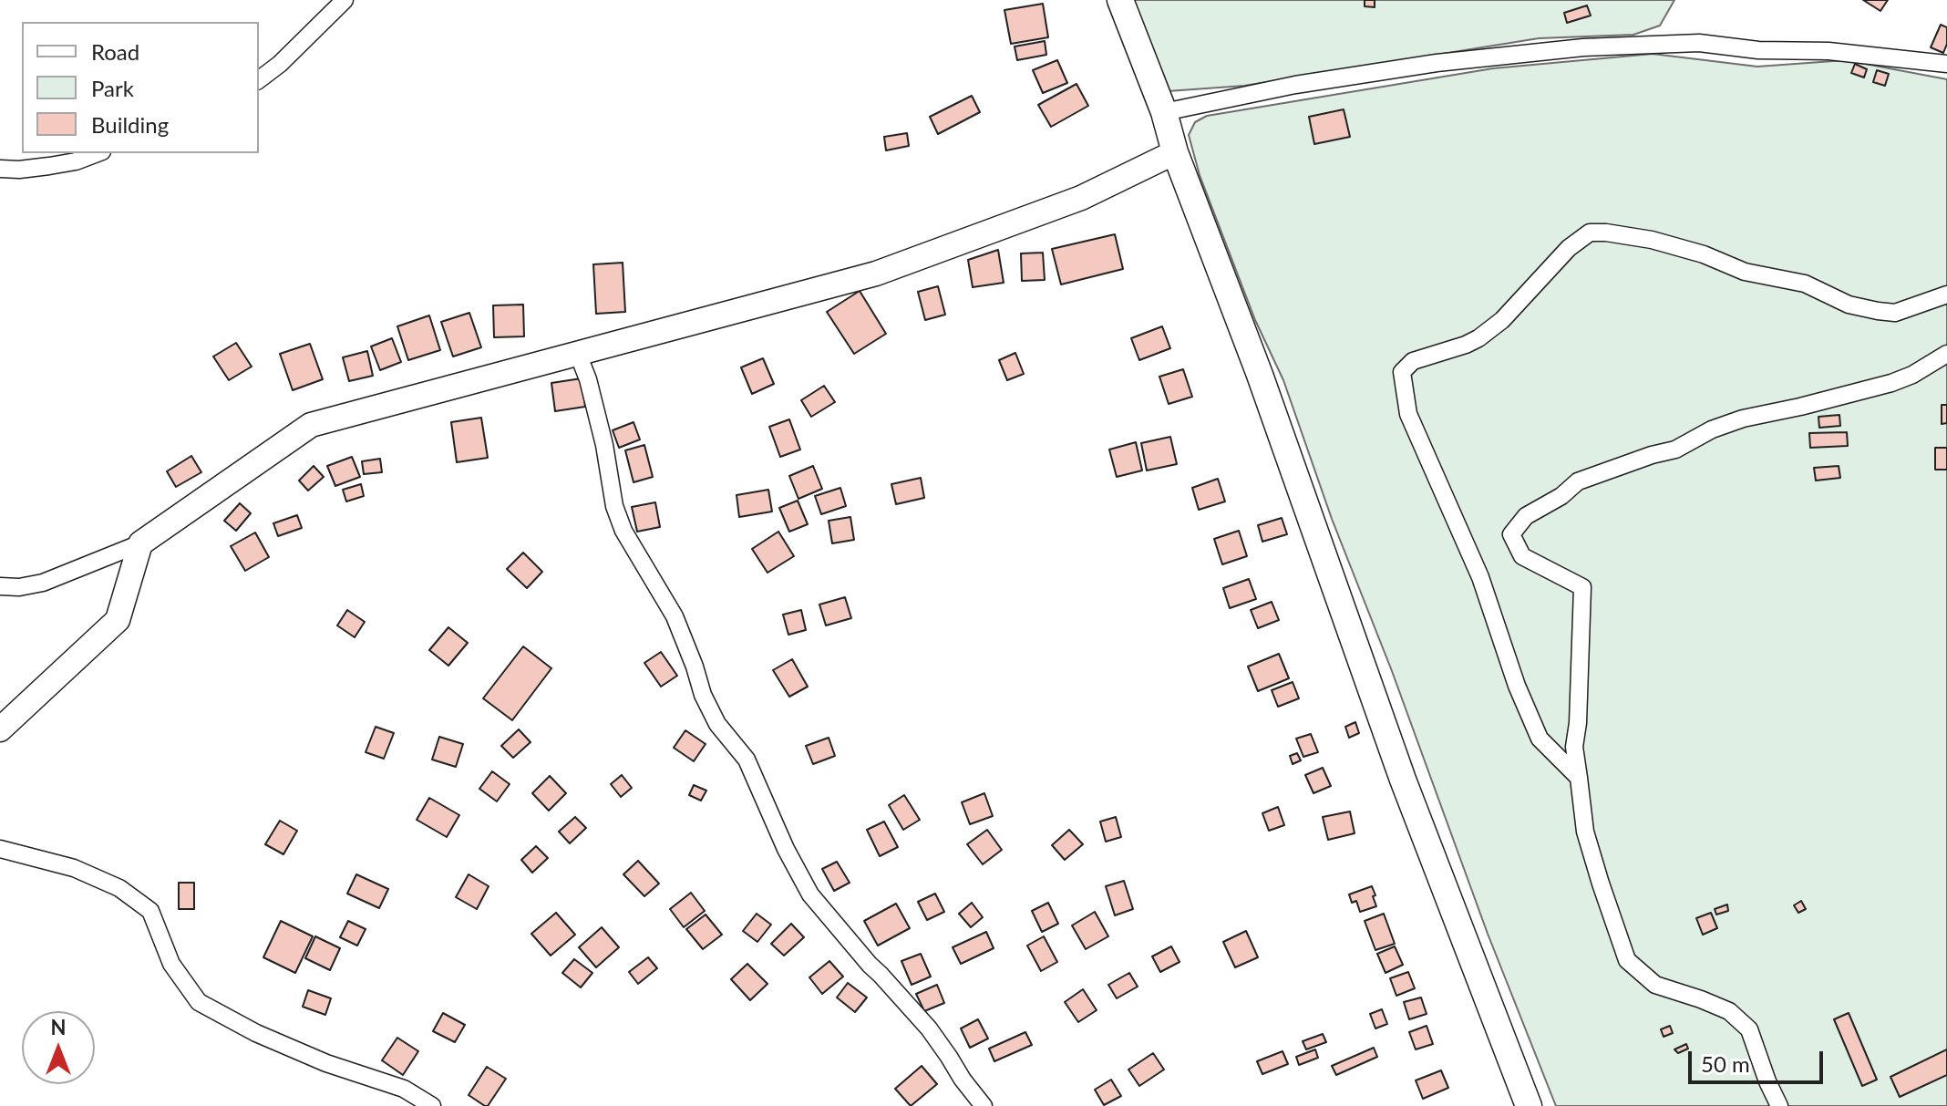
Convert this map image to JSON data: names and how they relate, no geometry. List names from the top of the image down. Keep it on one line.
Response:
{"legend":["Road","Park","Building"],"scale_bar":"50 m","north":"top"}
